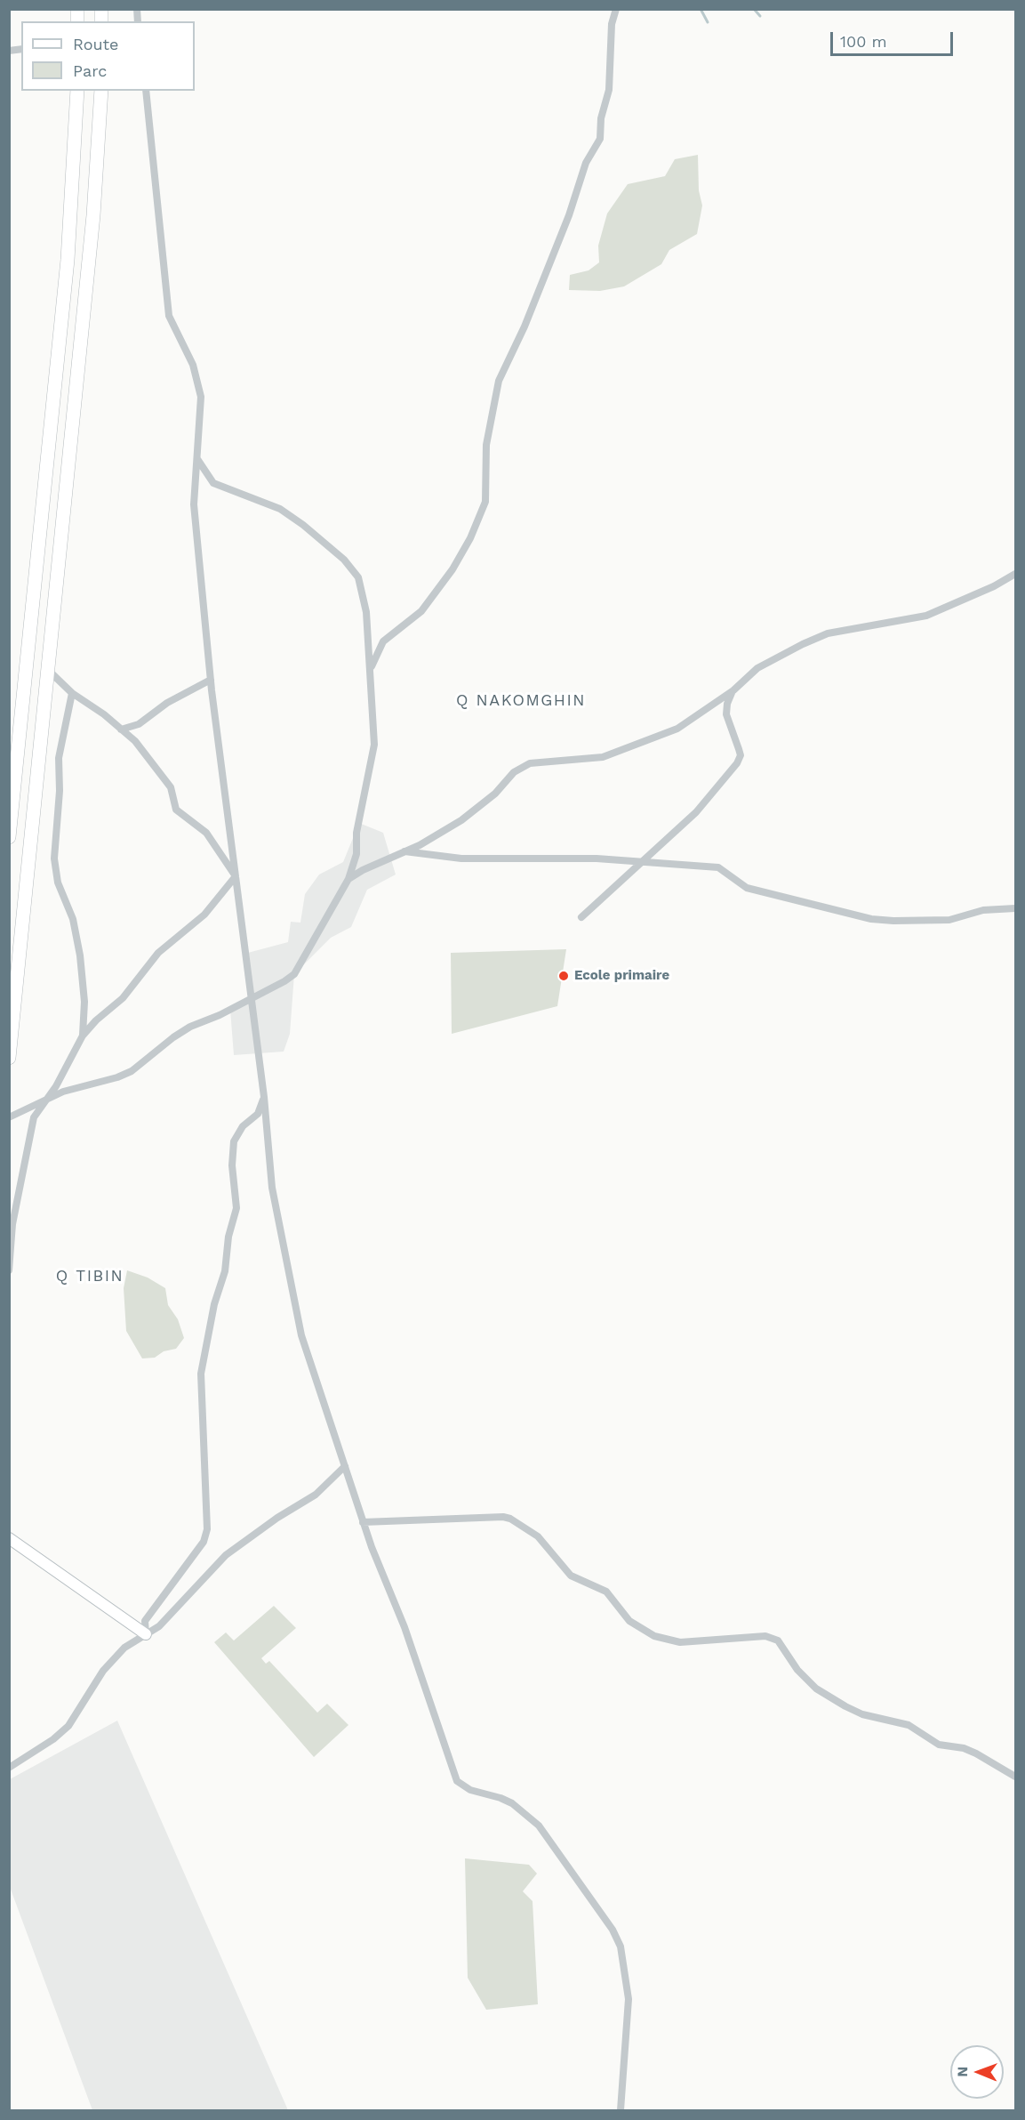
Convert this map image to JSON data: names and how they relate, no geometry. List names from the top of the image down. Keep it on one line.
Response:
{"districts":["Q NAKOMGHIN","Q TIBIN"],"places":["Ecole primaire"],"legend":["Route","Parc"],"scale_bar":"100 m","north":"left"}
